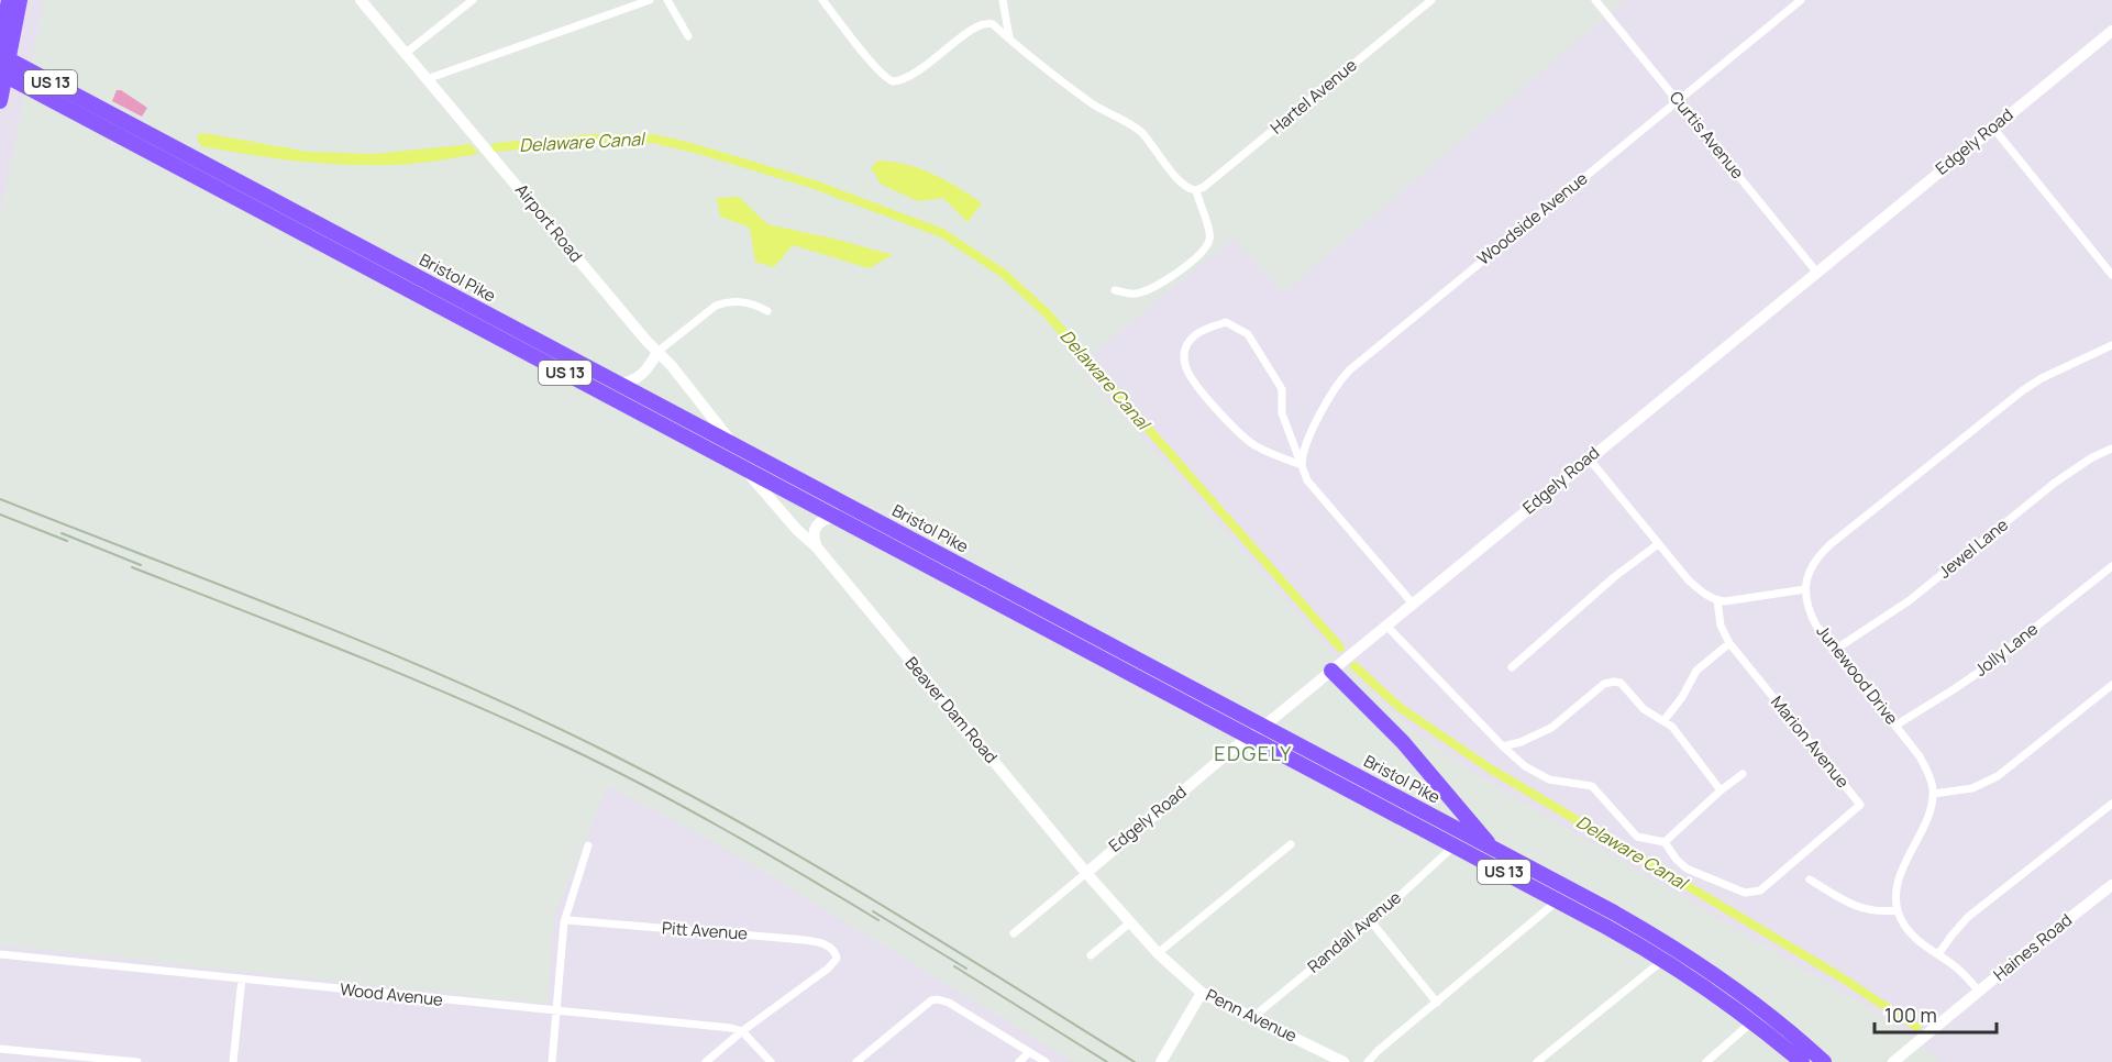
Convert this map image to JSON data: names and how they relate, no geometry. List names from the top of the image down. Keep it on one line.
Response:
{"streets":{"highway":["US 13","Bristol Pike"],"street":["Hartel Avenue","Curtis Avenue","Edgely Road","Woodside Avenue","Airport Road","Jewel Lane","Jolly Lane","Junewood Drive","Beaver Dam Road","Marion Avenue","Pitt Avenue","Randall Avenue","Haines Road","Wood Avenue","Penn Avenue"]},"crossings":[["Curtis Avenue","Edgely Road"],["Curtis Avenue","Woodside Avenue"],["Edgely Road","Bristol Pike"],["Edgely Road","Beaver Dam Road"],["Edgely Road","Penn Avenue"],["Airport Road","Bristol Pike"],["Bristol Pike","Beaver Dam Road"],["Bristol Pike","Randall Avenue"],["Jewel Lane","Junewood Drive"],["Jolly Lane","Junewood Drive"],["Beaver Dam Road","Penn Avenue"],["Pitt Avenue","Wood Avenue"],["Randall Avenue","Penn Avenue"]],"districts":["EDGELY"],"water":["Delaware Canal"],"scale_bar":"100 m"}
